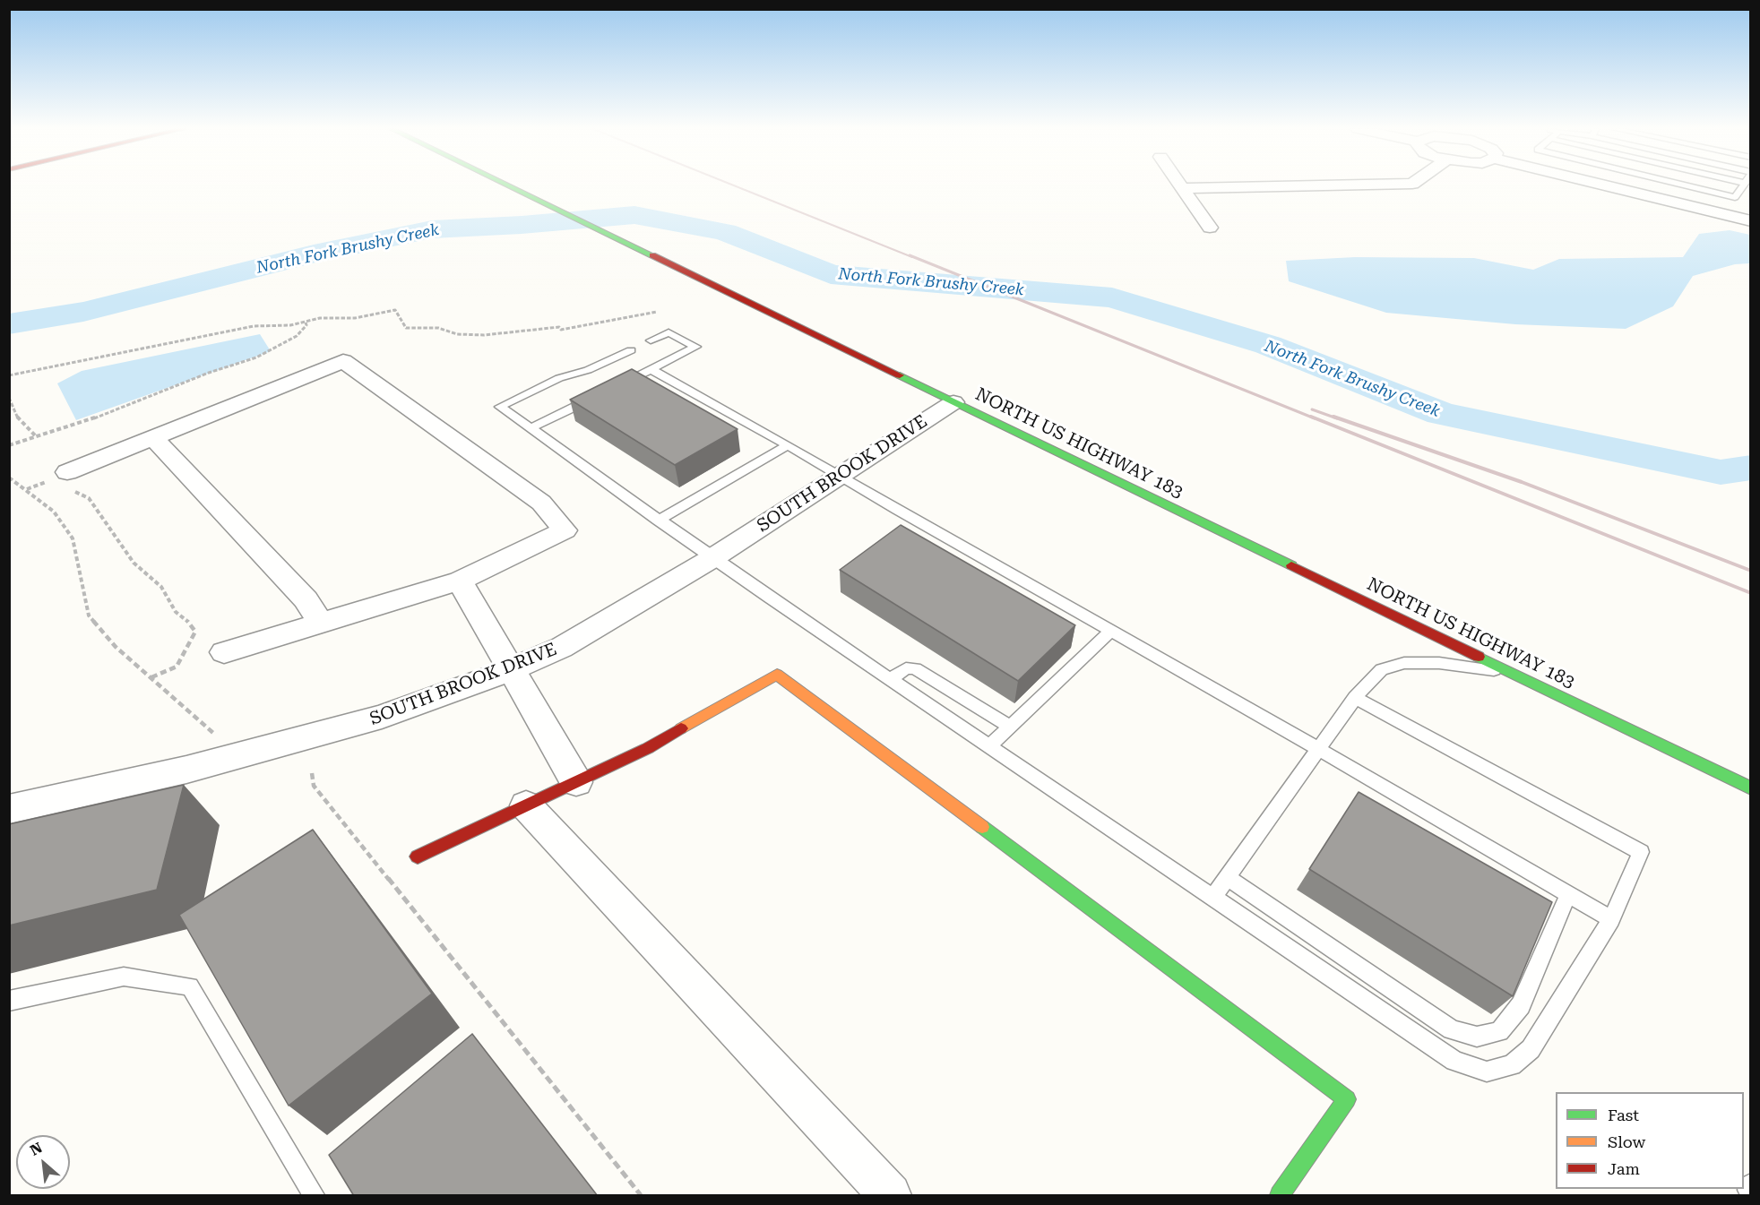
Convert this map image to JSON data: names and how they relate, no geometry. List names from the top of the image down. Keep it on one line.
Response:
{"streets":{"main road":["NORTH US HIGHWAY 183"],"street":["SOUTH BROOK DRIVE"]},"crossings":[["NORTH US HIGHWAY 183","SOUTH BROOK DRIVE"]],"water":["North Fork Brushy Creek"],"legend":["Fast","Slow","Jam"],"north":"top left"}
